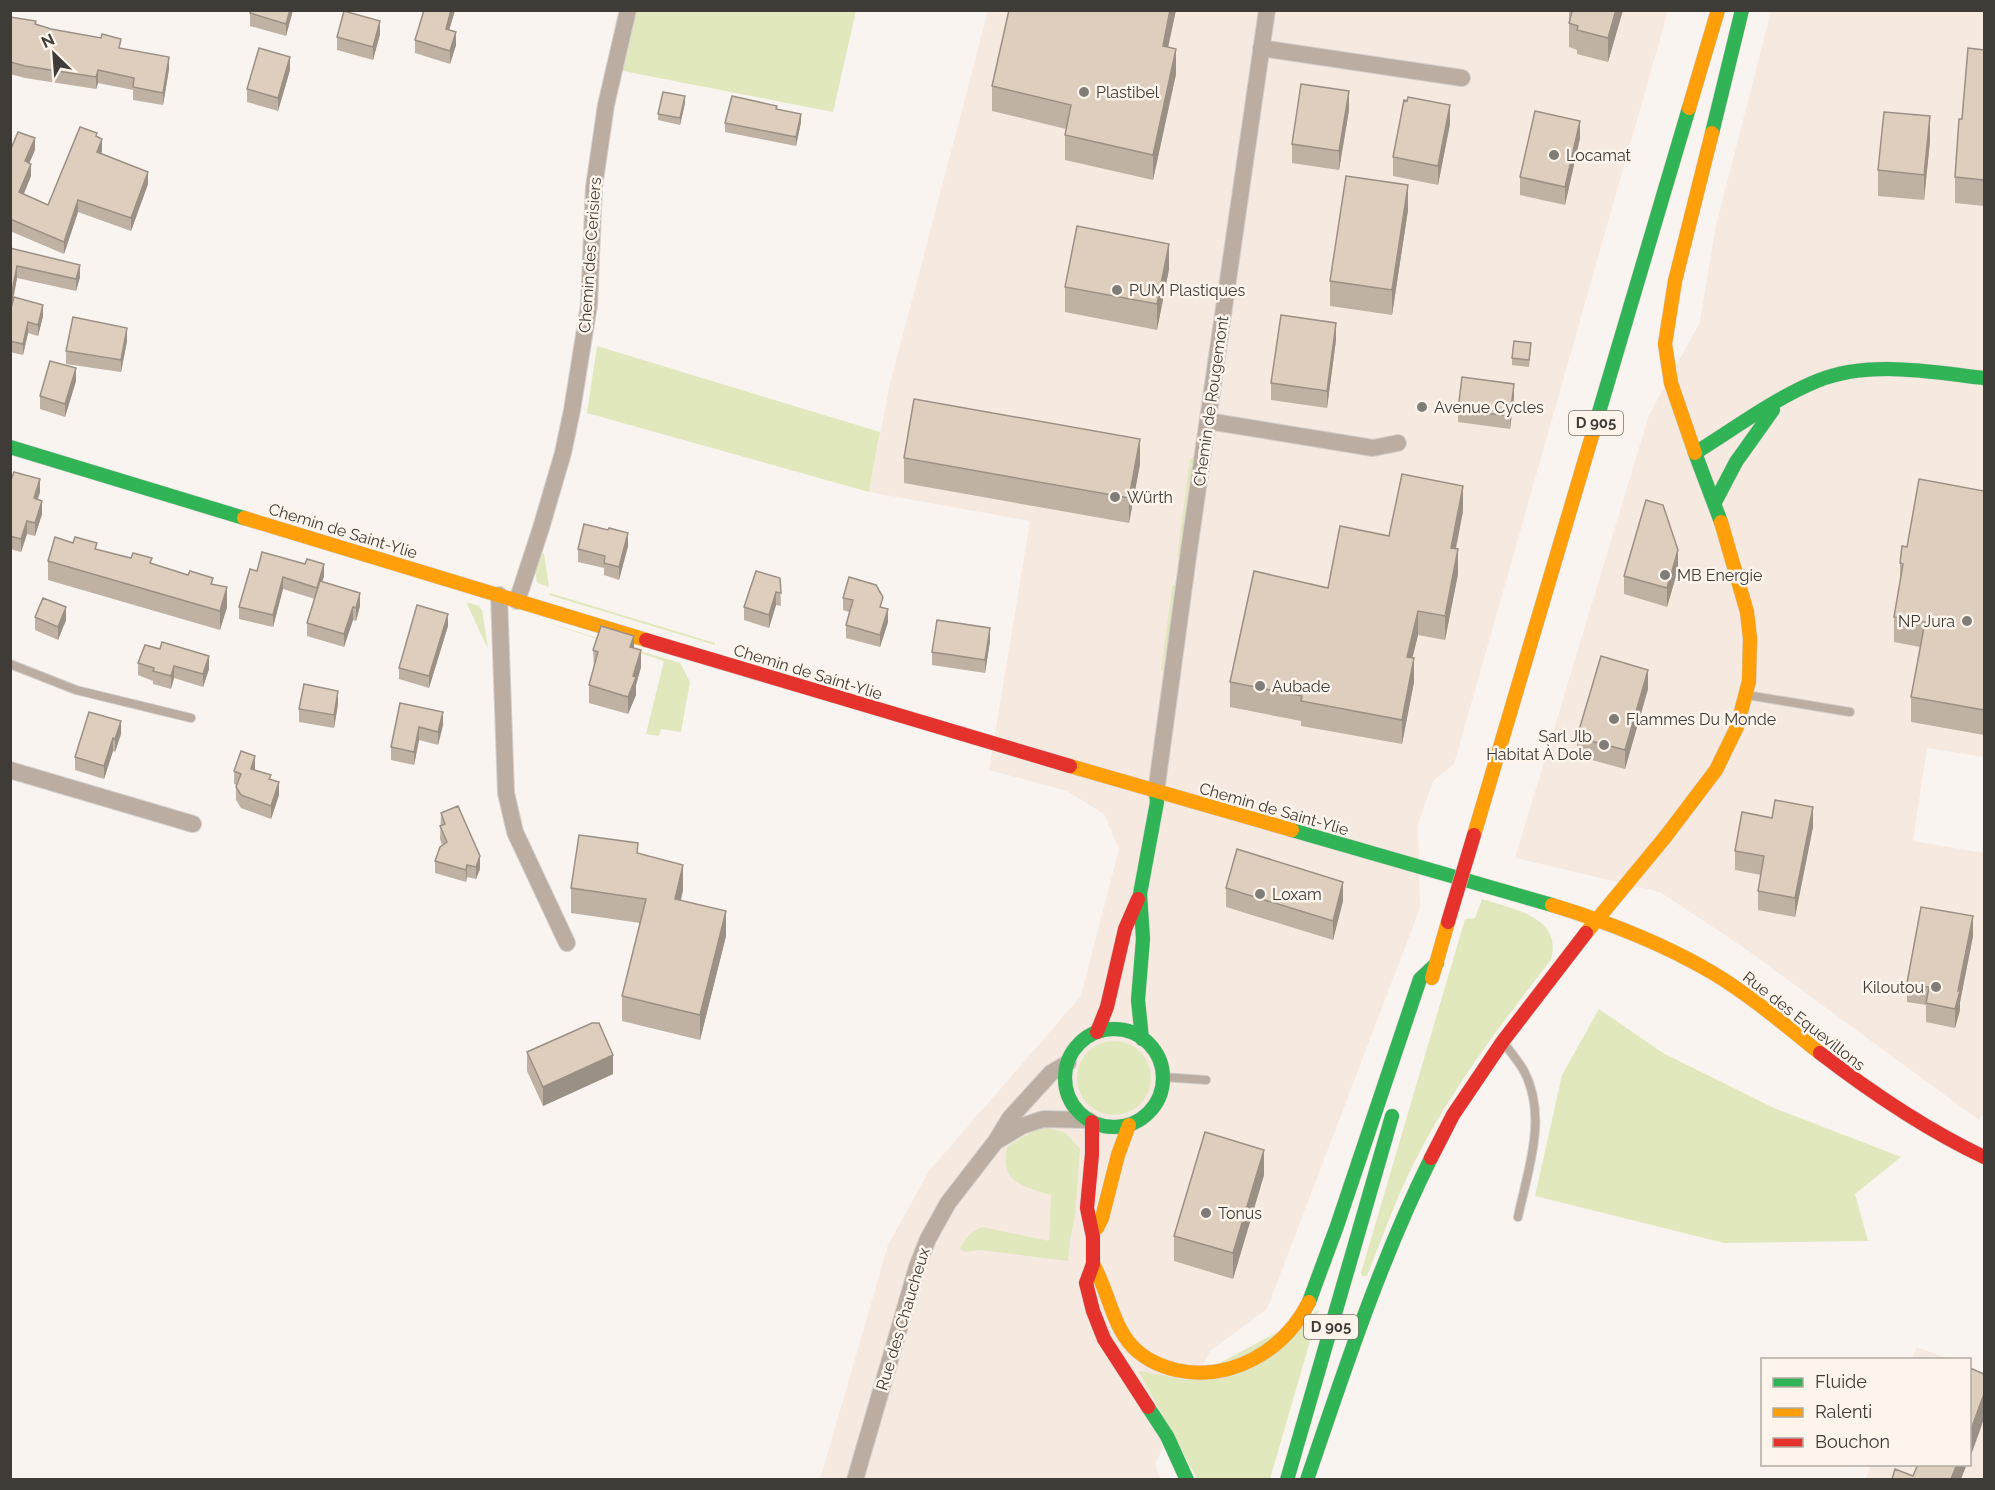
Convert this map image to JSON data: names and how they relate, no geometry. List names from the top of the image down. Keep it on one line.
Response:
{"streets":{"street":["Chemin des Cerisiers","Chemin de Rougemont","D 905","Chemin de Saint-Ylie","Rue des Equevillons","Rue des Chaucheux"]},"crossings":[["Chemin des Cerisiers","Chemin de Saint-Ylie"],["Chemin de Rougemont","Chemin de Saint-Ylie"],["Chemin de Saint-Ylie","Rue des Equevillons"]],"places":["Plastibel","Locamat","PUM Plastiques","Avenue Cycles","Würth","MB Energie","NP Jura","Aubade","Flammes Du Monde","Sarl Jlb Habitat À Dole","Loxam","Kiloutou","Tonus"],"legend":["Fluide","Ralenti","Bouchon"],"north":"top left"}
